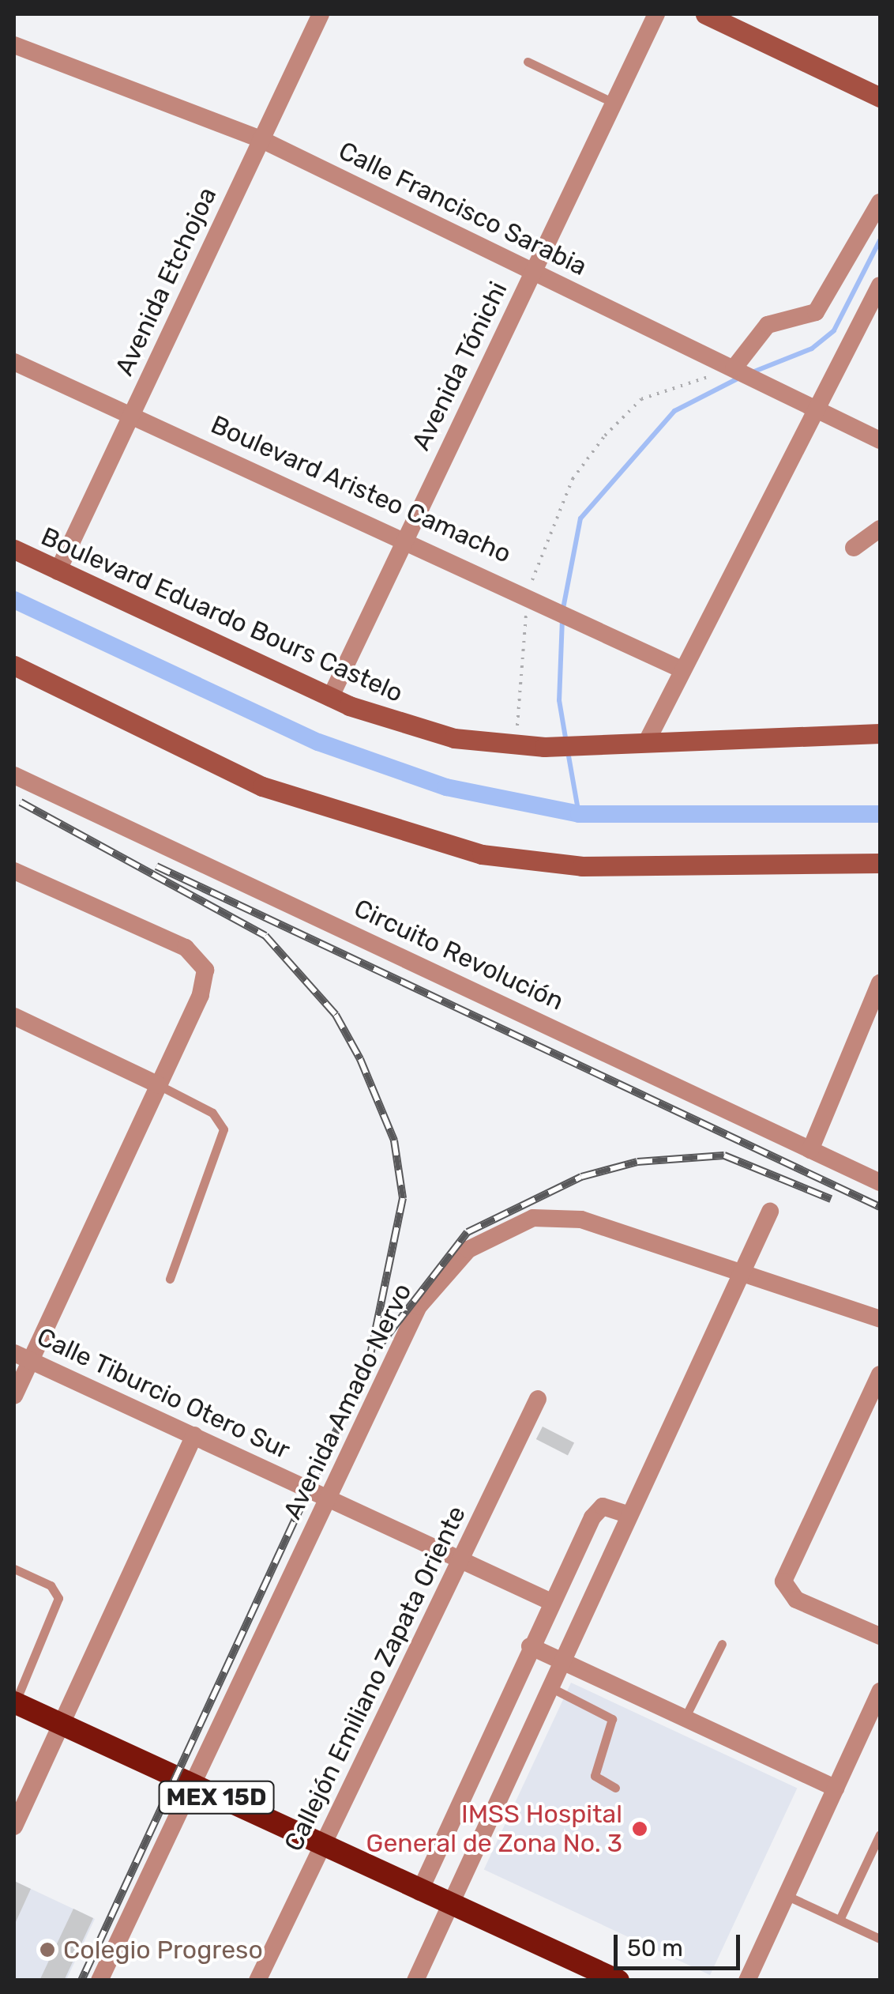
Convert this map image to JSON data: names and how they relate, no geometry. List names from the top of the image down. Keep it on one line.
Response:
{"streets":{"highway":["MEX 15D"],"main road":["Boulevard Eduardo Bours Castelo"],"street":["Calle Francisco Sarabia","Avenida Etchojoa","Avenida Tónichi","Boulevard Aristeo Camacho","Circuito Revolución","Calle Tiburcio Otero Sur","Avenida Amado Nervo","Callejón Emiliano Zapata Oriente"]},"crossings":[["Calle Francisco Sarabia","Avenida Etchojoa"],["Calle Francisco Sarabia","Avenida Tónichi"],["Avenida Etchojoa","Boulevard Aristeo Camacho"],["Avenida Etchojoa","Boulevard Eduardo Bours Castelo"],["Avenida Tónichi","Boulevard Aristeo Camacho"],["Avenida Tónichi","Boulevard Eduardo Bours Castelo"],["Calle Tiburcio Otero Sur","Avenida Amado Nervo"],["Calle Tiburcio Otero Sur","Callejón Emiliano Zapata Oriente"],["Avenida Amado Nervo","MEX 15D"],["Callejón Emiliano Zapata Oriente","MEX 15D"]],"places":["IMSS Hospital General de Zona No. 3","Colegio Progreso"],"scale_bar":"50 m"}
